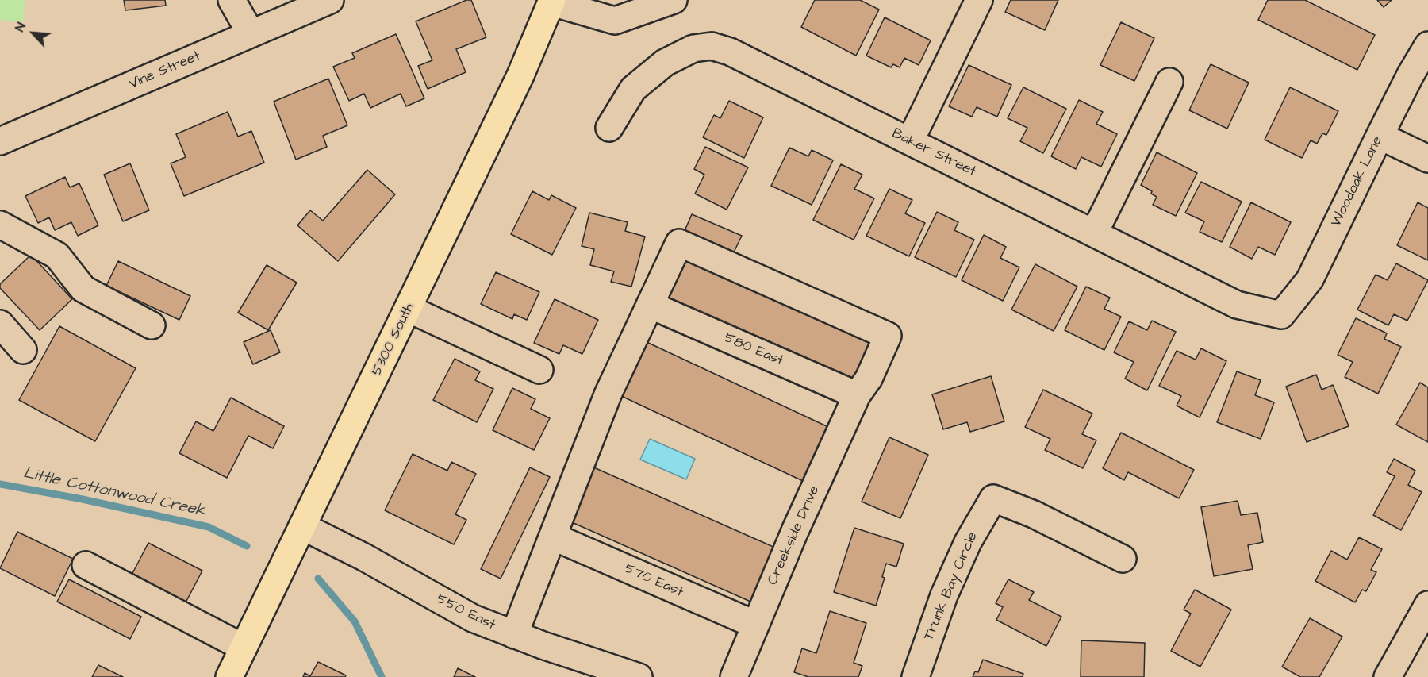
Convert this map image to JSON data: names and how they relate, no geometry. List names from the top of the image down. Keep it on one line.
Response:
{"streets":{"main road":["5300 South"],"street":["Vine Street","Baker Street","Woodoak Lane","580 East","Creekside Drive","570 East","Trunk Bay Circle","550 East"]},"crossings":[["Baker Street","Woodoak Lane"],["5300 South","550 East"],["580 East","Creekside Drive"],["Creekside Drive","570 East"]],"water":["Little Cottonwood Creek"],"north":"top left"}
